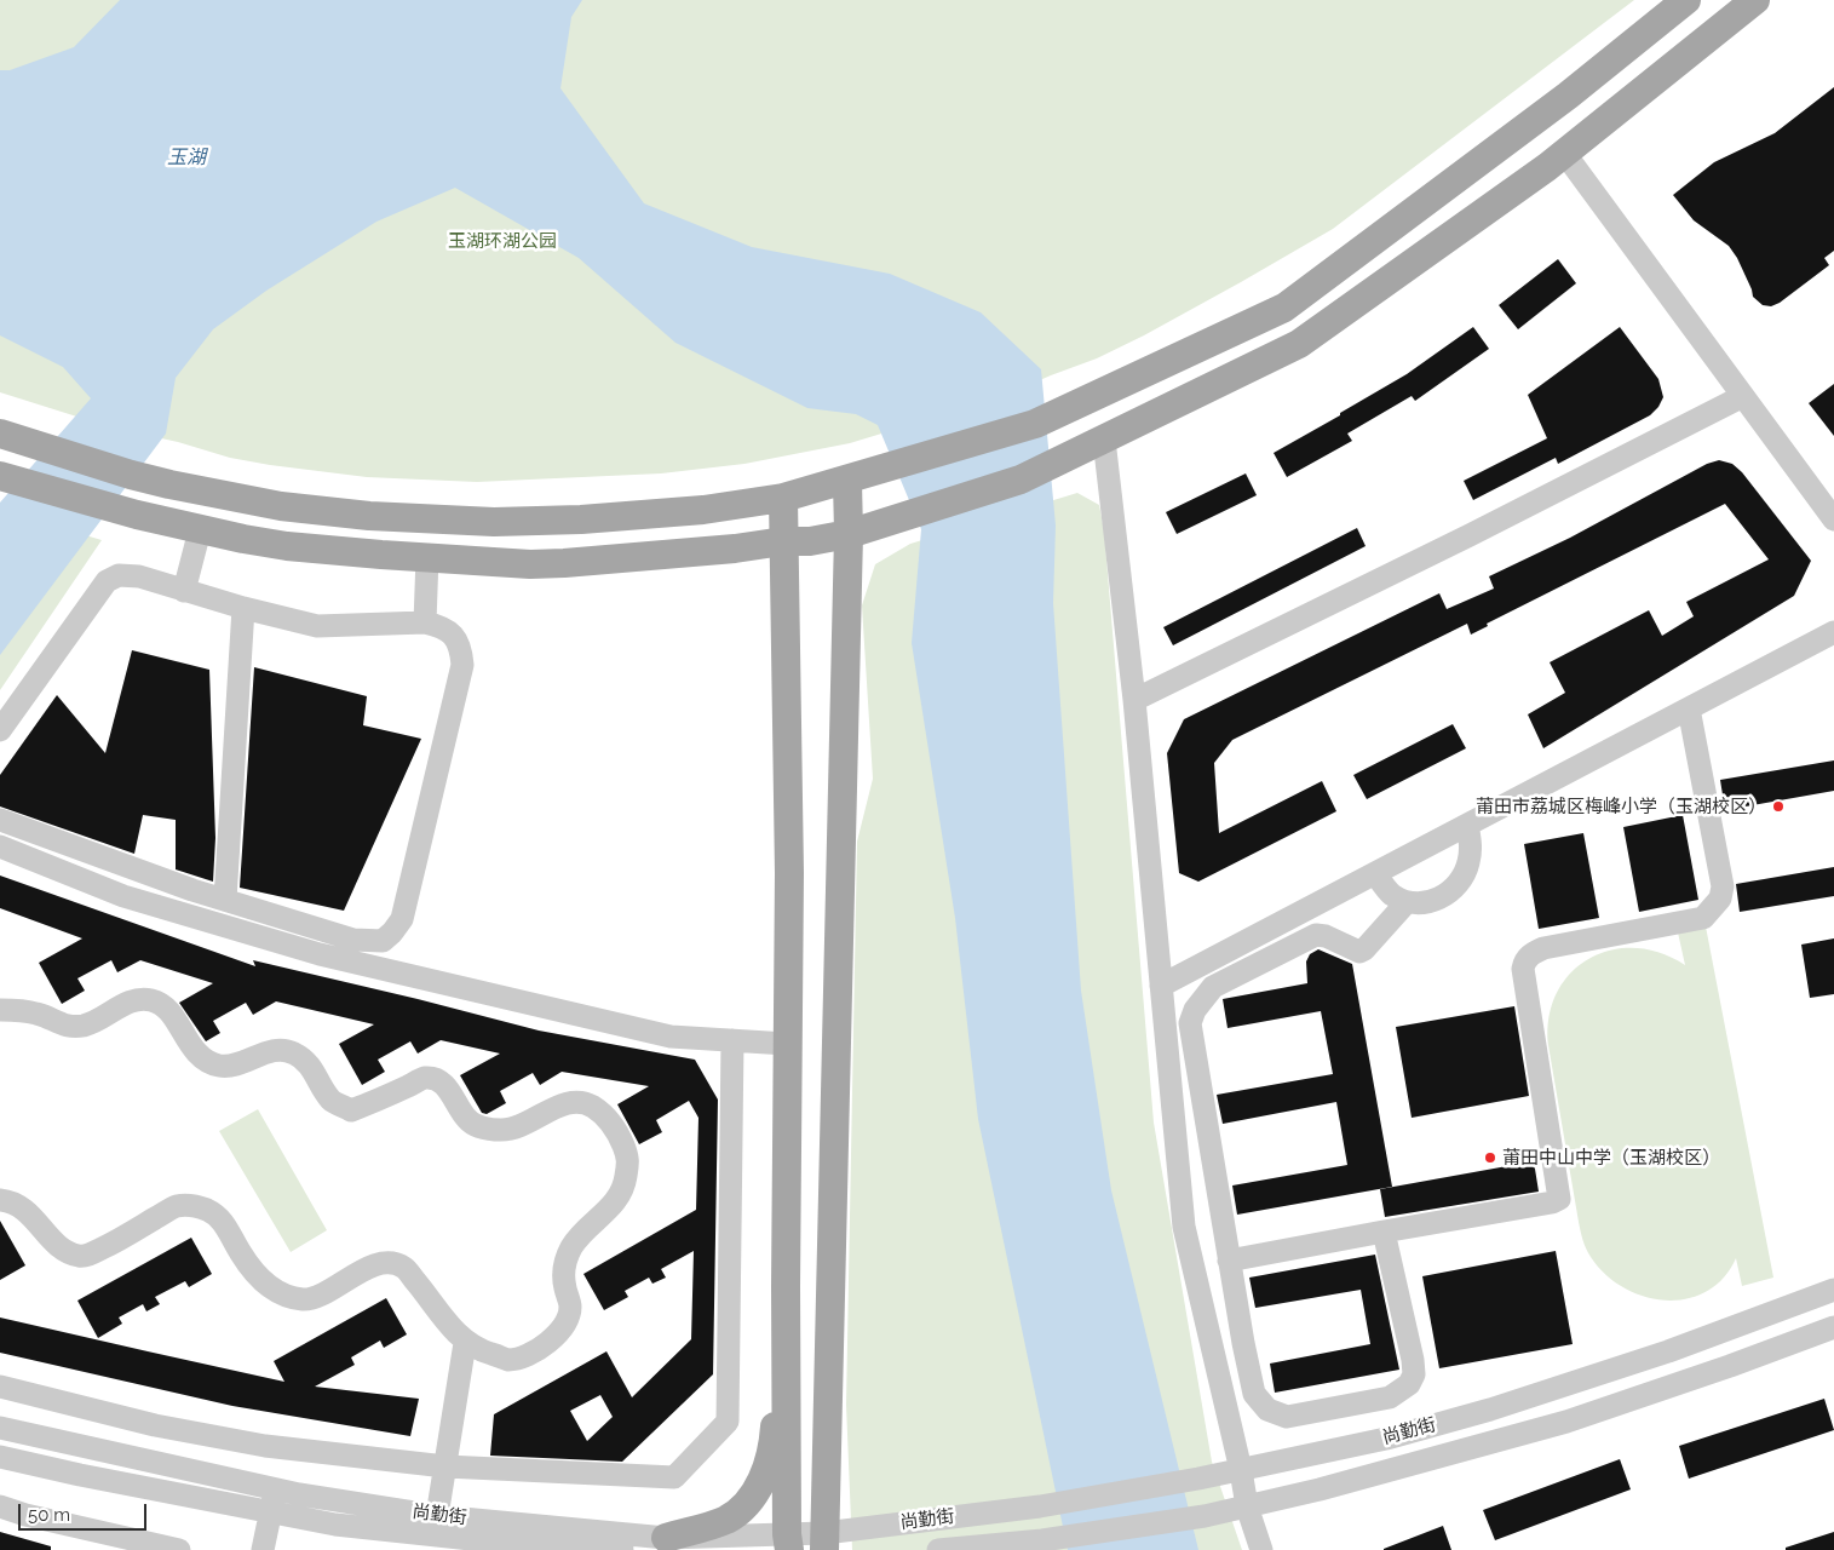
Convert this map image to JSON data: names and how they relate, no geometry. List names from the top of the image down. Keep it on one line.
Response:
{"streets":{"street":["尚勤街"]},"water":["玉湖"],"parks":["玉湖环湖公园"],"places":["莆田市荔城区梅峰小学（玉湖校区）","莆田中山中学（玉湖校区）"],"scale_bar":"50 m"}
